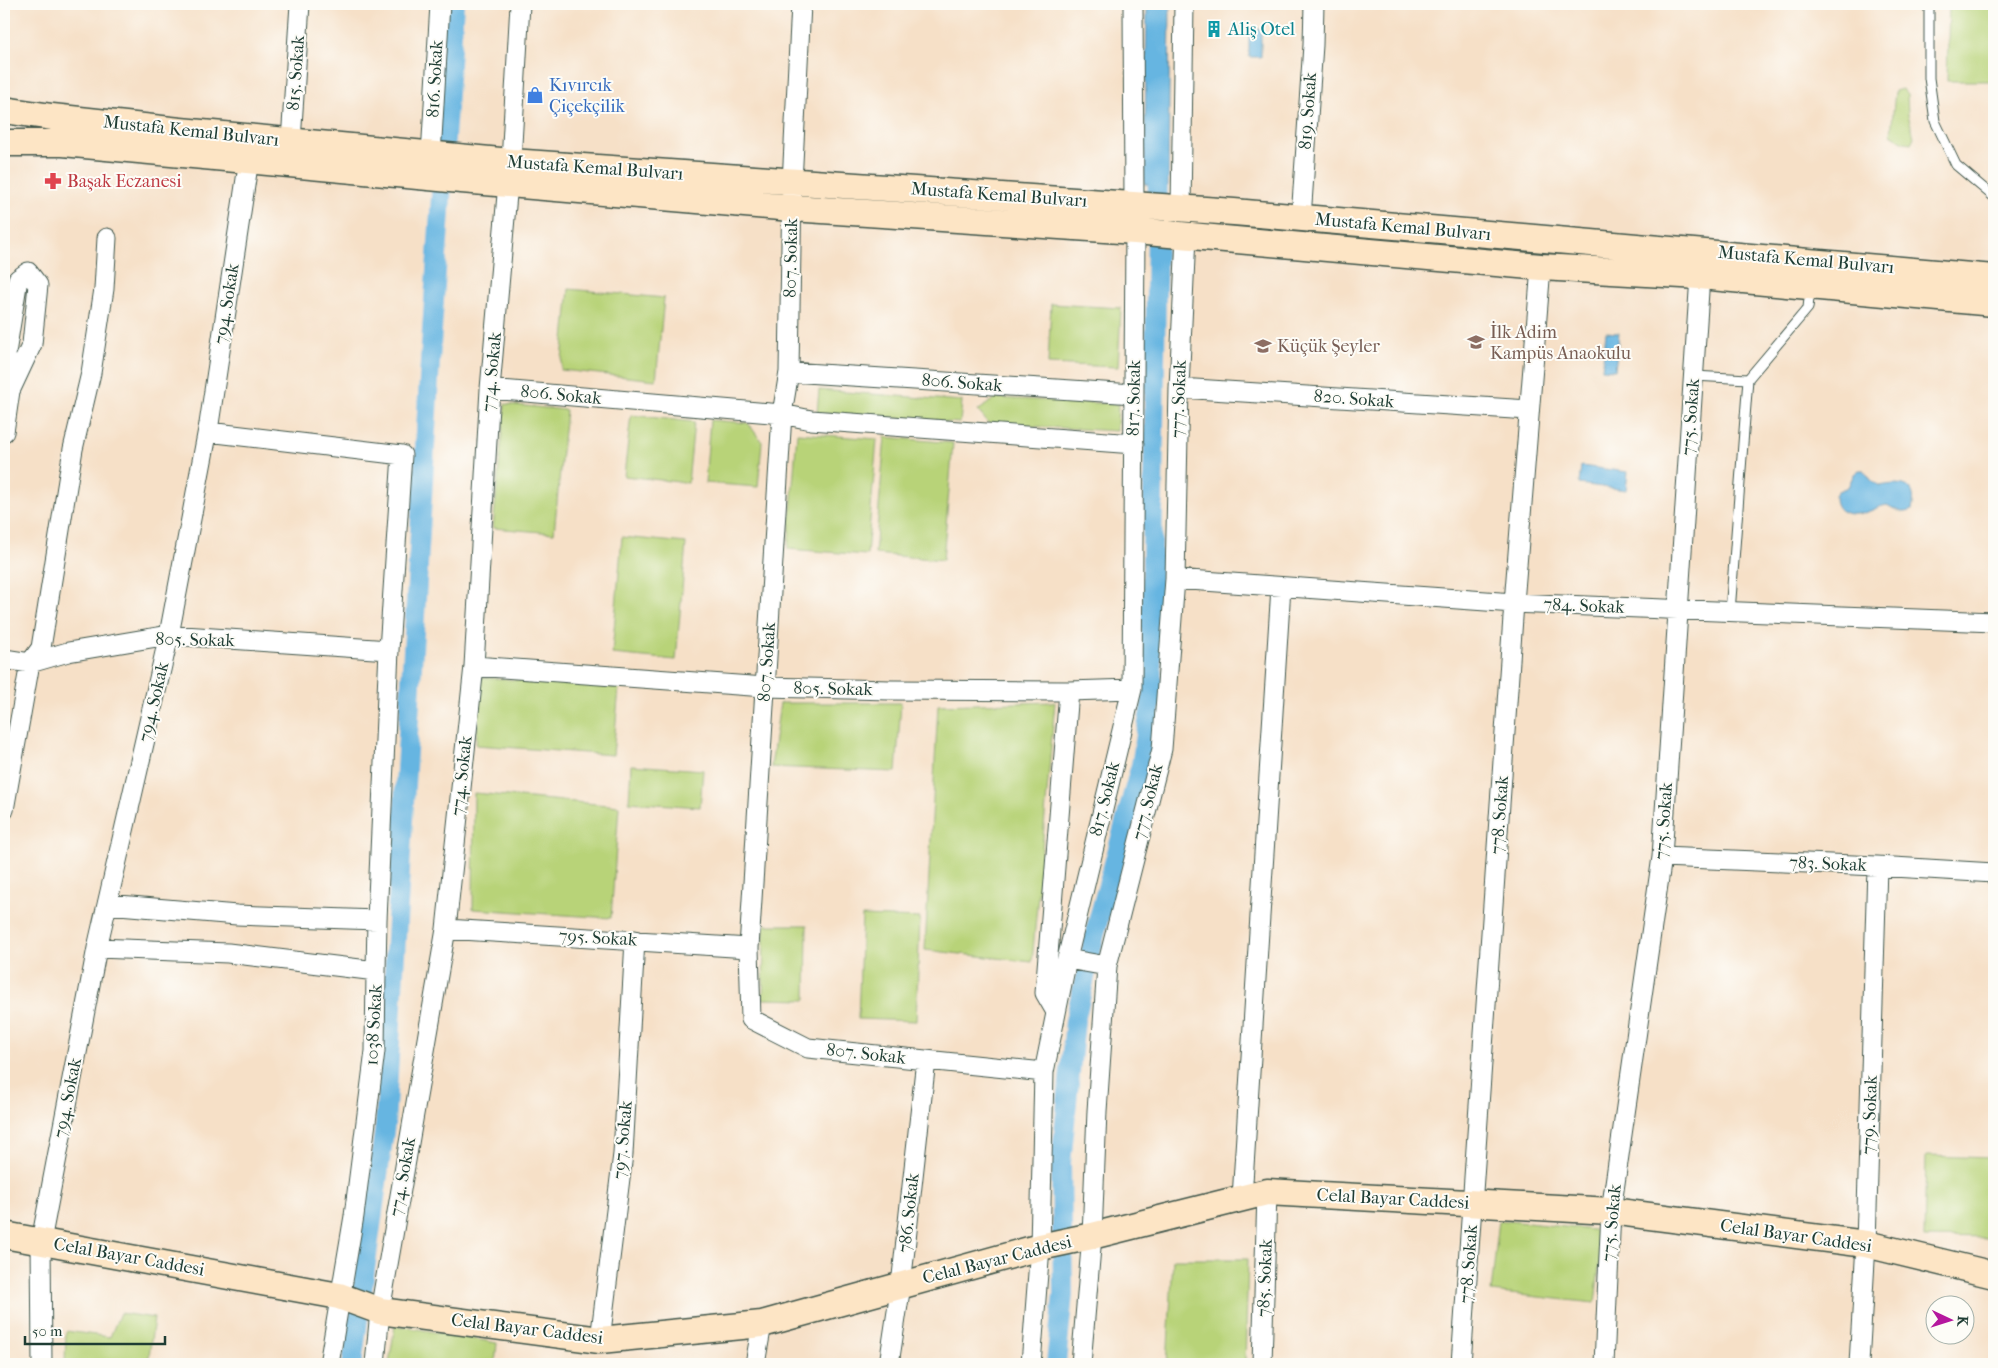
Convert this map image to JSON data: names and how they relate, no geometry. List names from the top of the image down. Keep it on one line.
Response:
{"streets":{"main road":["Mustafa Kemal Bulvarı","Celal Bayar Caddesi"],"street":["815. Sokak","816. Sokak","819. Sokak","807. Sokak","794. Sokak","774. Sokak","806. Sokak","817. Sokak","777. Sokak","820. Sokak","775. Sokak","784. Sokak","805. Sokak","778. Sokak","783. Sokak","795. Sokak","1038 Sokak","779. Sokak","797. Sokak","786. Sokak","785. Sokak"]},"crossings":[["815. Sokak","Mustafa Kemal Bulvarı"],["816. Sokak","Mustafa Kemal Bulvarı"],["819. Sokak","Mustafa Kemal Bulvarı"],["Mustafa Kemal Bulvarı","807. Sokak"],["Mustafa Kemal Bulvarı","794. Sokak"],["Mustafa Kemal Bulvarı","774. Sokak"],["Mustafa Kemal Bulvarı","817. Sokak"],["Mustafa Kemal Bulvarı","777. Sokak"],["Mustafa Kemal Bulvarı","775. Sokak"],["Mustafa Kemal Bulvarı","778. Sokak"],["807. Sokak","806. Sokak"],["807. Sokak","817. Sokak"],["807. Sokak","805. Sokak"],["807. Sokak","795. Sokak"],["807. Sokak","786. Sokak"],["794. Sokak","805. Sokak"],["794. Sokak","1038 Sokak"],["794. Sokak","Celal Bayar Caddesi"],["774. Sokak","806. Sokak"],["774. Sokak","805. Sokak"],["774. Sokak","795. Sokak"],["774. Sokak","Celal Bayar Caddesi"],["806. Sokak","817. Sokak"],["817. Sokak","805. Sokak"],["817. Sokak","Celal Bayar Caddesi"],["777. Sokak","820. Sokak"],["777. Sokak","784. Sokak"],["777. Sokak","Celal Bayar Caddesi"],["820. Sokak","778. Sokak"],["775. Sokak","784. Sokak"],["775. Sokak","783. Sokak"],["775. Sokak","Celal Bayar Caddesi"],["784. Sokak","778. Sokak"],["778. Sokak","Celal Bayar Caddesi"],["783. Sokak","779. Sokak"],["795. Sokak","797. Sokak"],["1038 Sokak","Celal Bayar Caddesi"],["779. Sokak","Celal Bayar Caddesi"],["797. Sokak","Celal Bayar Caddesi"],["Celal Bayar Caddesi","786. Sokak"],["Celal Bayar Caddesi","785. Sokak"]],"places":{"building":["Aliş Otel"],"shop":["Kıvırcık Çiçekçilik"],"pharmacy":["Başak Eczanesi"],"school or university":["İlk Adim Kampüs Anaokulu","Küçük Şeyler"]},"scale_bar":"50 m","north":"right"}
